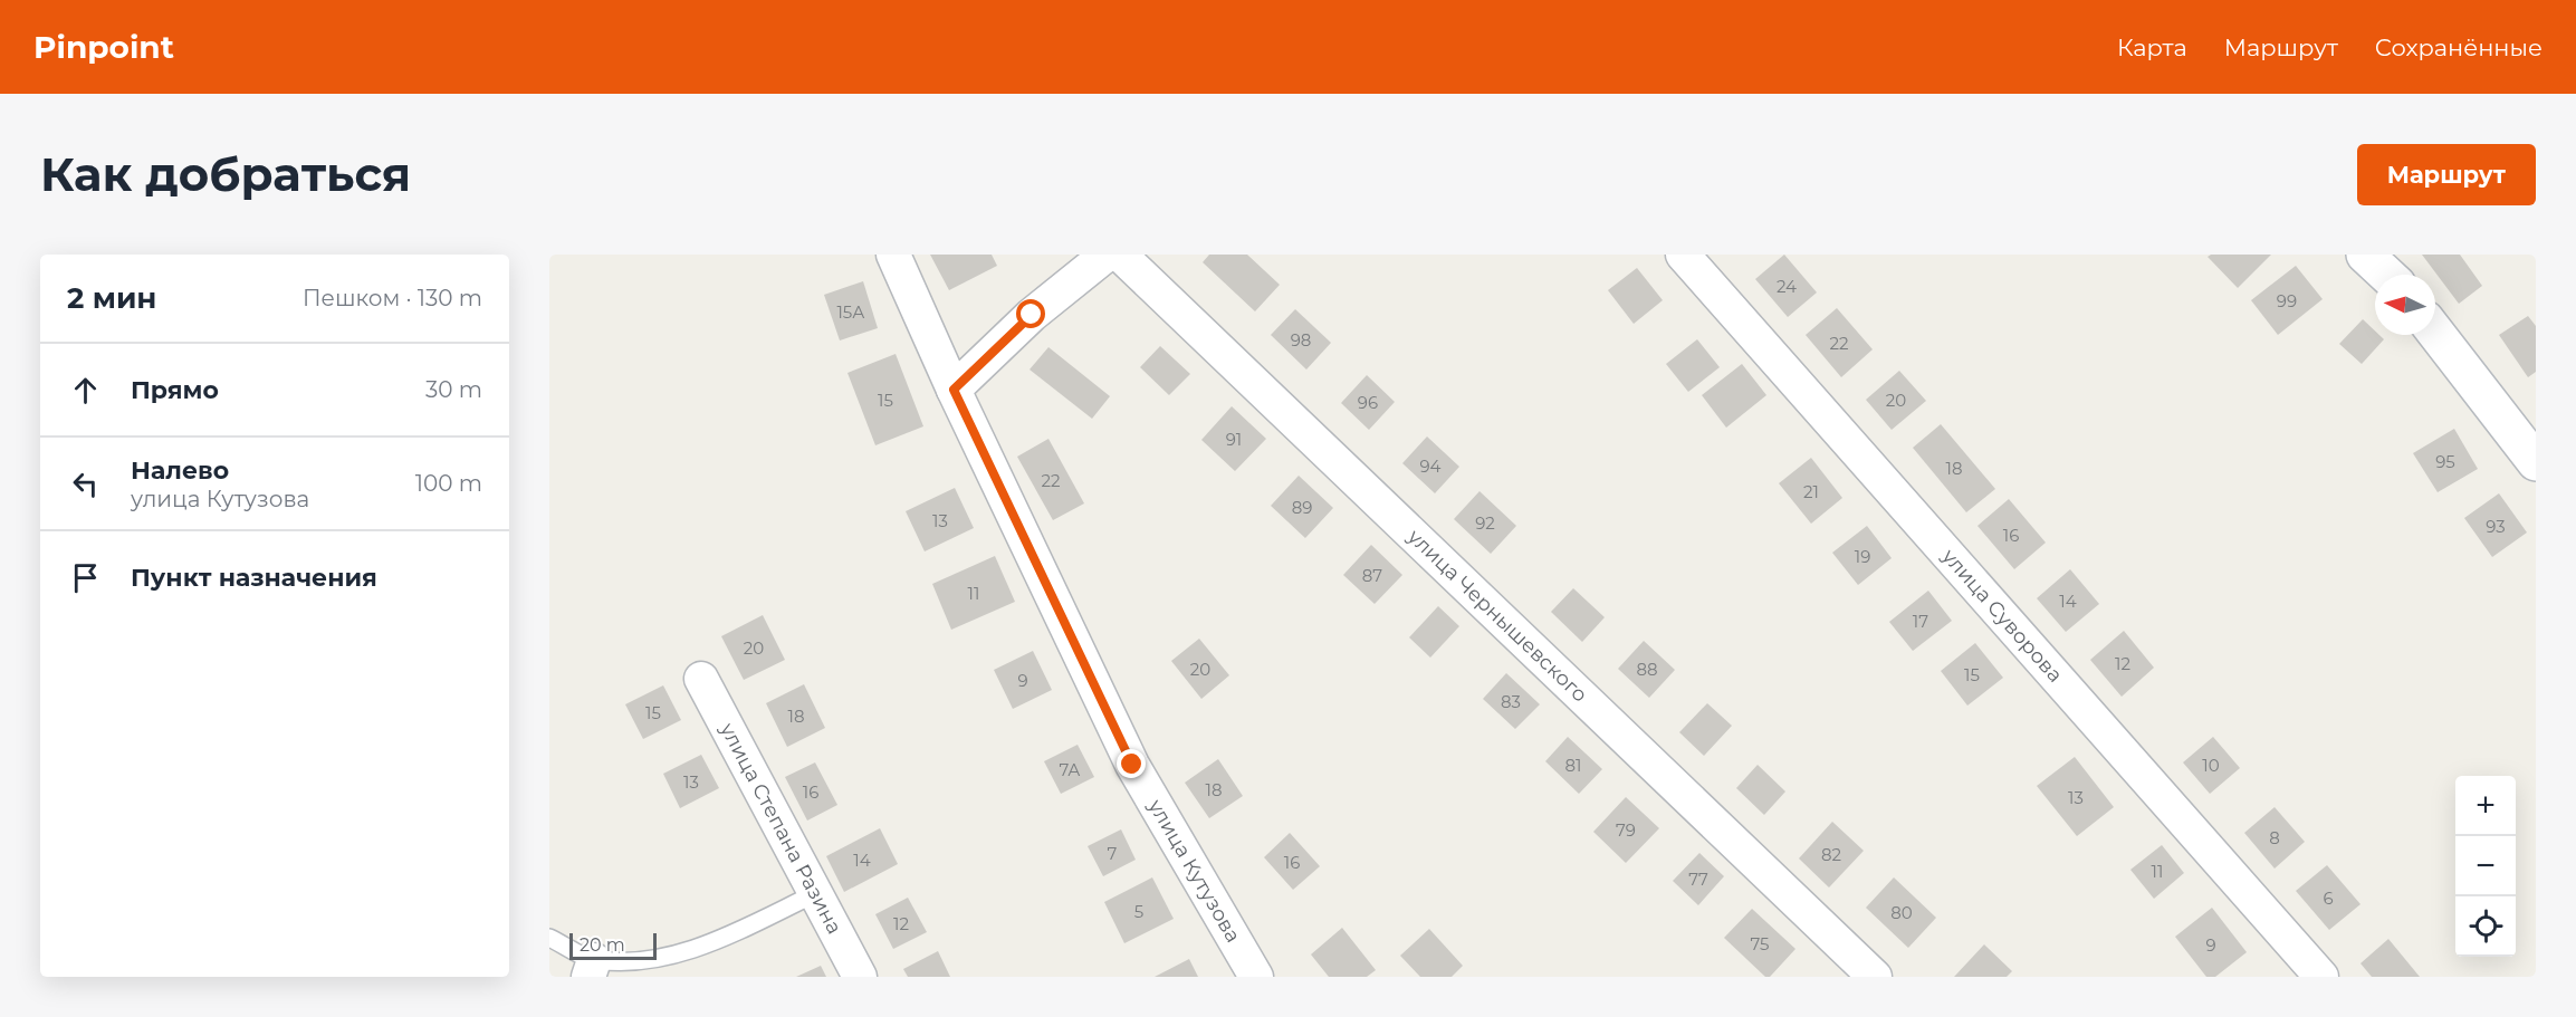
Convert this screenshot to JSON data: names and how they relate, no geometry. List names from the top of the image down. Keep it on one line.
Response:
{"streets":{"street":["улица Чернышевского","улица Суворова","улица Степана Разина","улица Кутузова"]},"house_numbers":["24","99","15А","98","22","15","20","96","91","95","94","18","22","21","89","13","92","93","16","19","87","11","14","17","20","12","20","88","15","9","83","15","18","81","10","7А","13","18","16","13","79","8","7","82","14","16","11","77","6","5","80","12","75","9"],"scale_bar":"20 m","north":"left","page":{"header":"Pinpoint","nav":["Карта","Маршрут","Сохранённые"],"buttons":"Маршрут","title":"Как добраться","heading":["2 мин","Пешком · 130 m"],"list":[["Прямо","30 m"],["Налево","улица Кутузова","100 m"],"Пункт назначения"],"map_buttons":["+","−"],"scale":"20 m"}}
